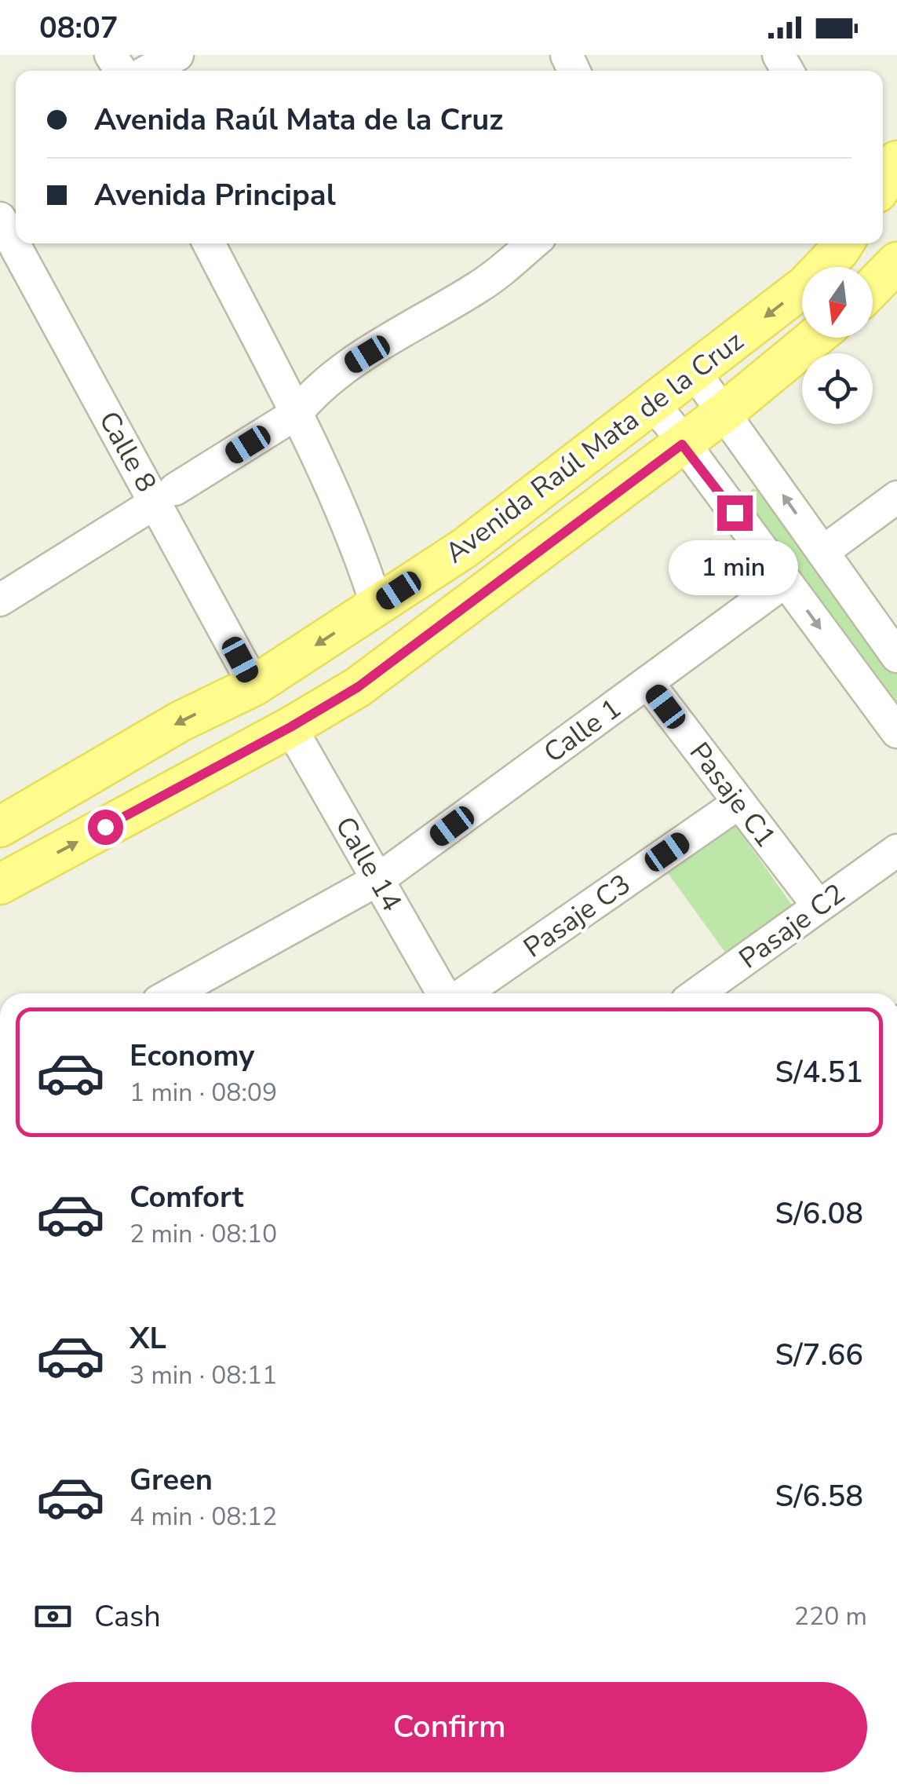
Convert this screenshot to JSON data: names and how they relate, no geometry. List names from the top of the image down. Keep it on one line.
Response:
{"streets":{"main road":["Avenida Raúl Mata de la Cruz"],"street":["Calle 8","Calle 1","Pasaje C1","Calle 14","Pasaje C3","Pasaje C2"]},"crossings":[["Avenida Raúl Mata de la Cruz","Calle 8"],["Avenida Raúl Mata de la Cruz","Calle 14"],["Calle 1","Pasaje C1"],["Calle 1","Calle 14"],["Pasaje C1","Pasaje C3"],["Pasaje C1","Pasaje C2"]],"north":"bottom","page":{"status":"08:07","banner":["Avenida Raúl Mata de la Cruz","Avenida Principal"],"bubble":"1 min","list":[{"name":"Economy","note":"1 min · 08:09","value":"S/4.51"},{"name":"Comfort","note":"2 min · 08:10","value":"S/6.08"},{"name":"XL","note":"3 min · 08:11","value":"S/7.66"},{"name":"Green","note":"4 min · 08:12","value":"S/6.58"}],"pay":["Cash","220 m"],"buttons":"Confirm"}}
